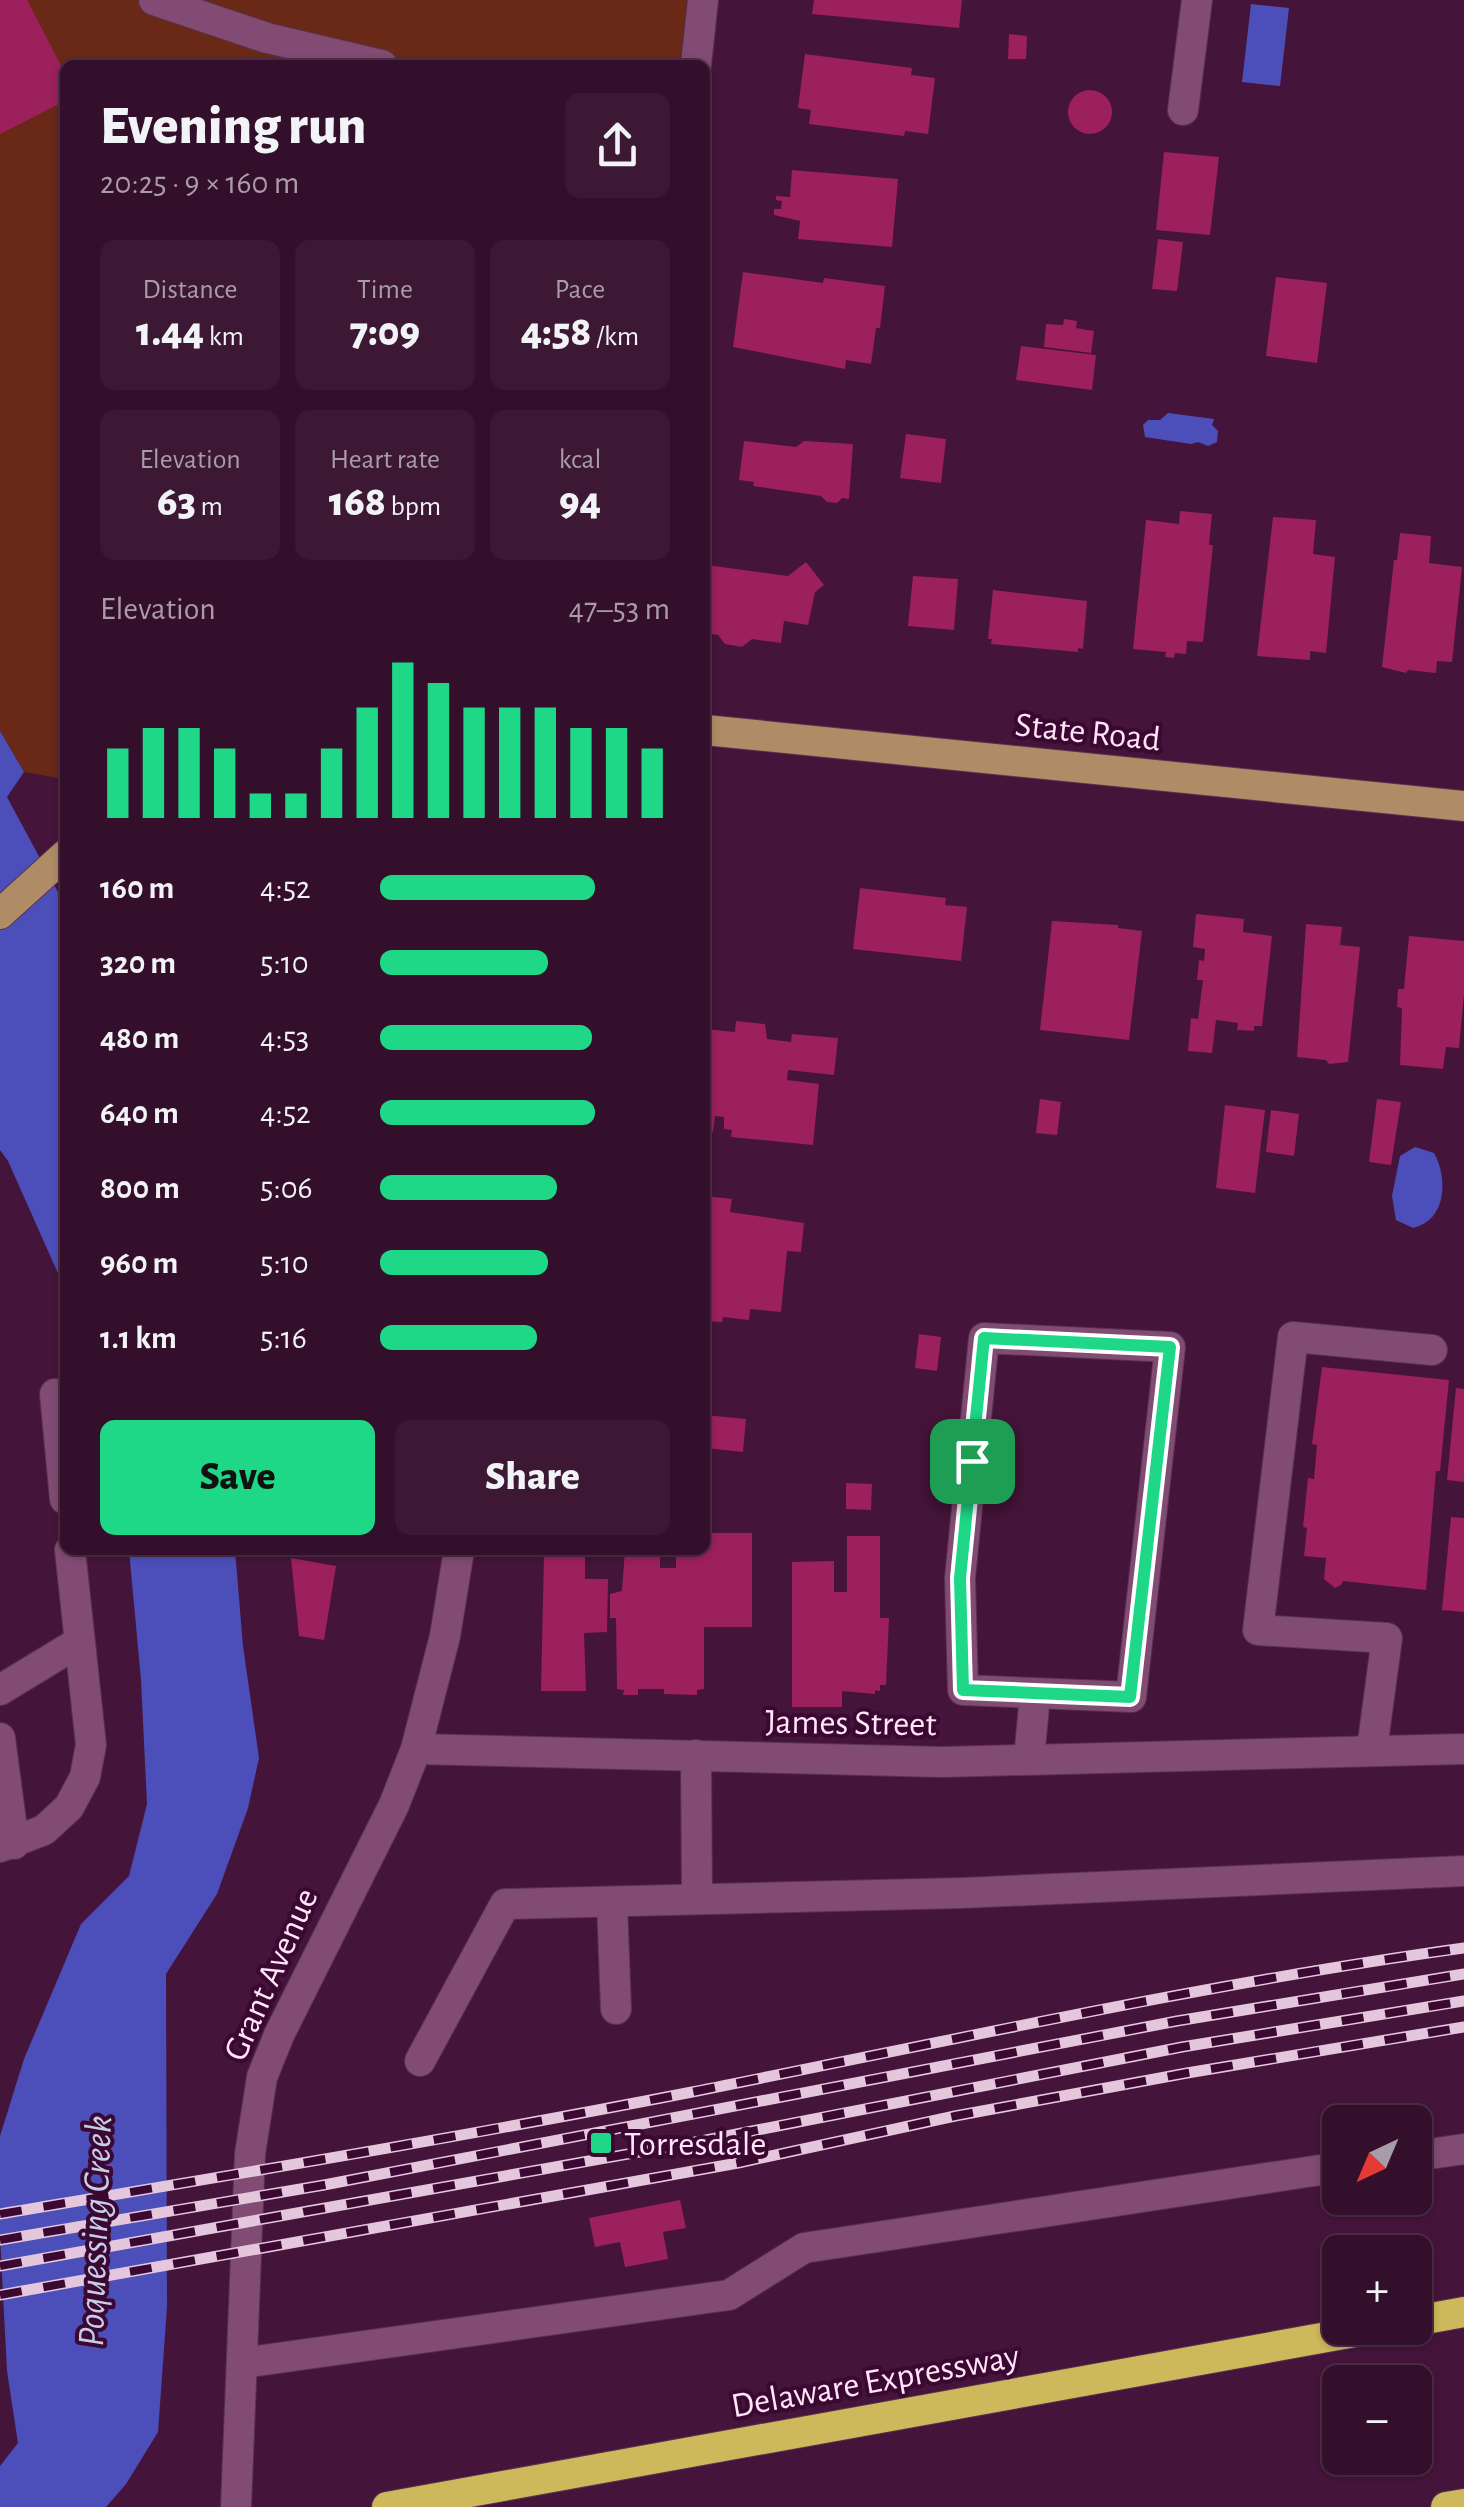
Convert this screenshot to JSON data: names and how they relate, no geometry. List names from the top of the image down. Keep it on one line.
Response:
{"streets":{"highway":["Delaware Expressway"],"main road":["State Road"],"street":["James Street","Grant Avenue"]},"crossings":[["James Street","Grant Avenue"]],"water":["Poquessing Creek"],"places":{"transit":["Torresdale"]},"north":"bottom left","page":{"heading":["Evening run","20:25 · 9 × 160 m"],"stats":[["Distance","1.44 km"],["Time","7:09"],["Pace","4:58 /km"],["Elevation","63 m"],["Heart rate","168 bpm"],["kcal","94"]],"chart":["Elevation","47–53 m"],"list":[{"name":"160 m","note":"4:52"},{"name":"320 m","note":"5:10"},{"name":"480 m","note":"4:53"},{"name":"640 m","note":"4:52"},{"name":"800 m","note":"5:06"},{"name":"960 m","note":"5:10"},{"name":"1.1 km","note":"5:16"}],"buttons":["Save","Share"],"map_buttons":["+","−"]}}
